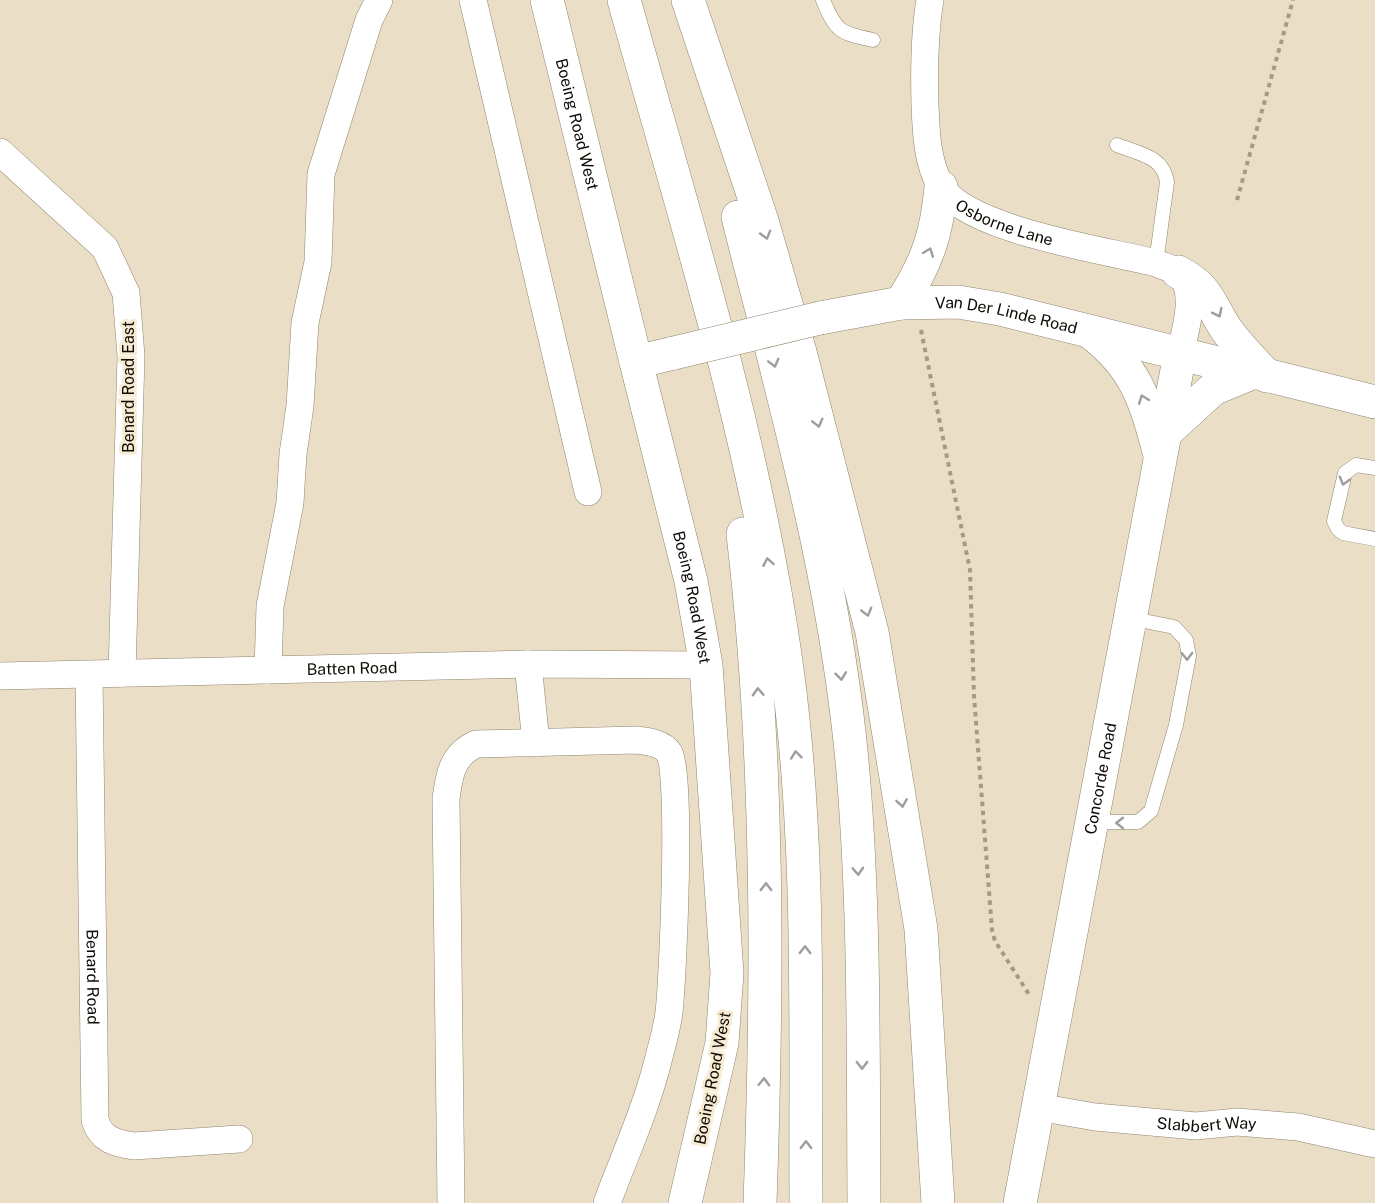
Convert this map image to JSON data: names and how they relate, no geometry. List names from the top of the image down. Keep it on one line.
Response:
{"streets":{"main road":["Boeing Road West","Van Der Linde Road","Concorde Road"],"street":["Osborne Lane","Benard Road East","Batten Road","Benard Road","Slabbert Way"]},"crossings":[["Boeing Road West","Van Der Linde Road"],["Boeing Road West","Batten Road"],["Van Der Linde Road","Concorde Road"],["Benard Road East","Batten Road"],["Batten Road","Benard Road"],["Concorde Road","Slabbert Way"]]}
